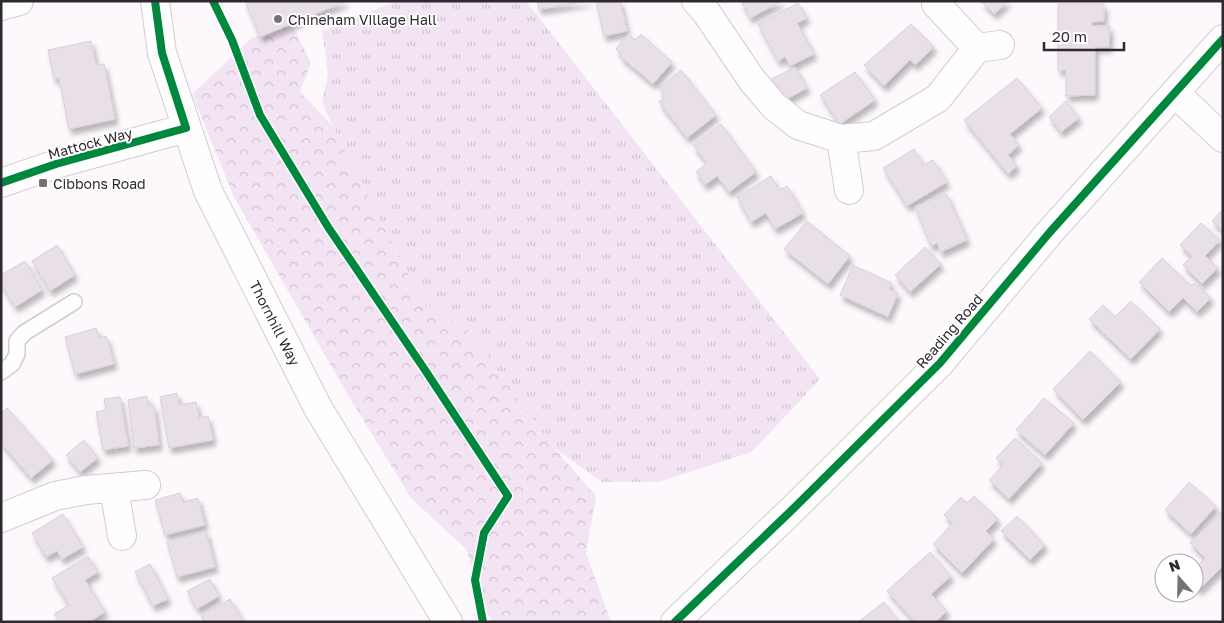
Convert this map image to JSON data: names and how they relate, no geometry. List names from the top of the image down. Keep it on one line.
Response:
{"streets":{"street":["Mattock Way","Thornhill Way","Reading Road"]},"crossings":[["Mattock Way","Thornhill Way"]],"places":{"other":["Chineham Village Hall"],"transit":["Cibbons Road"]},"scale_bar":"20 m","north":"top"}
